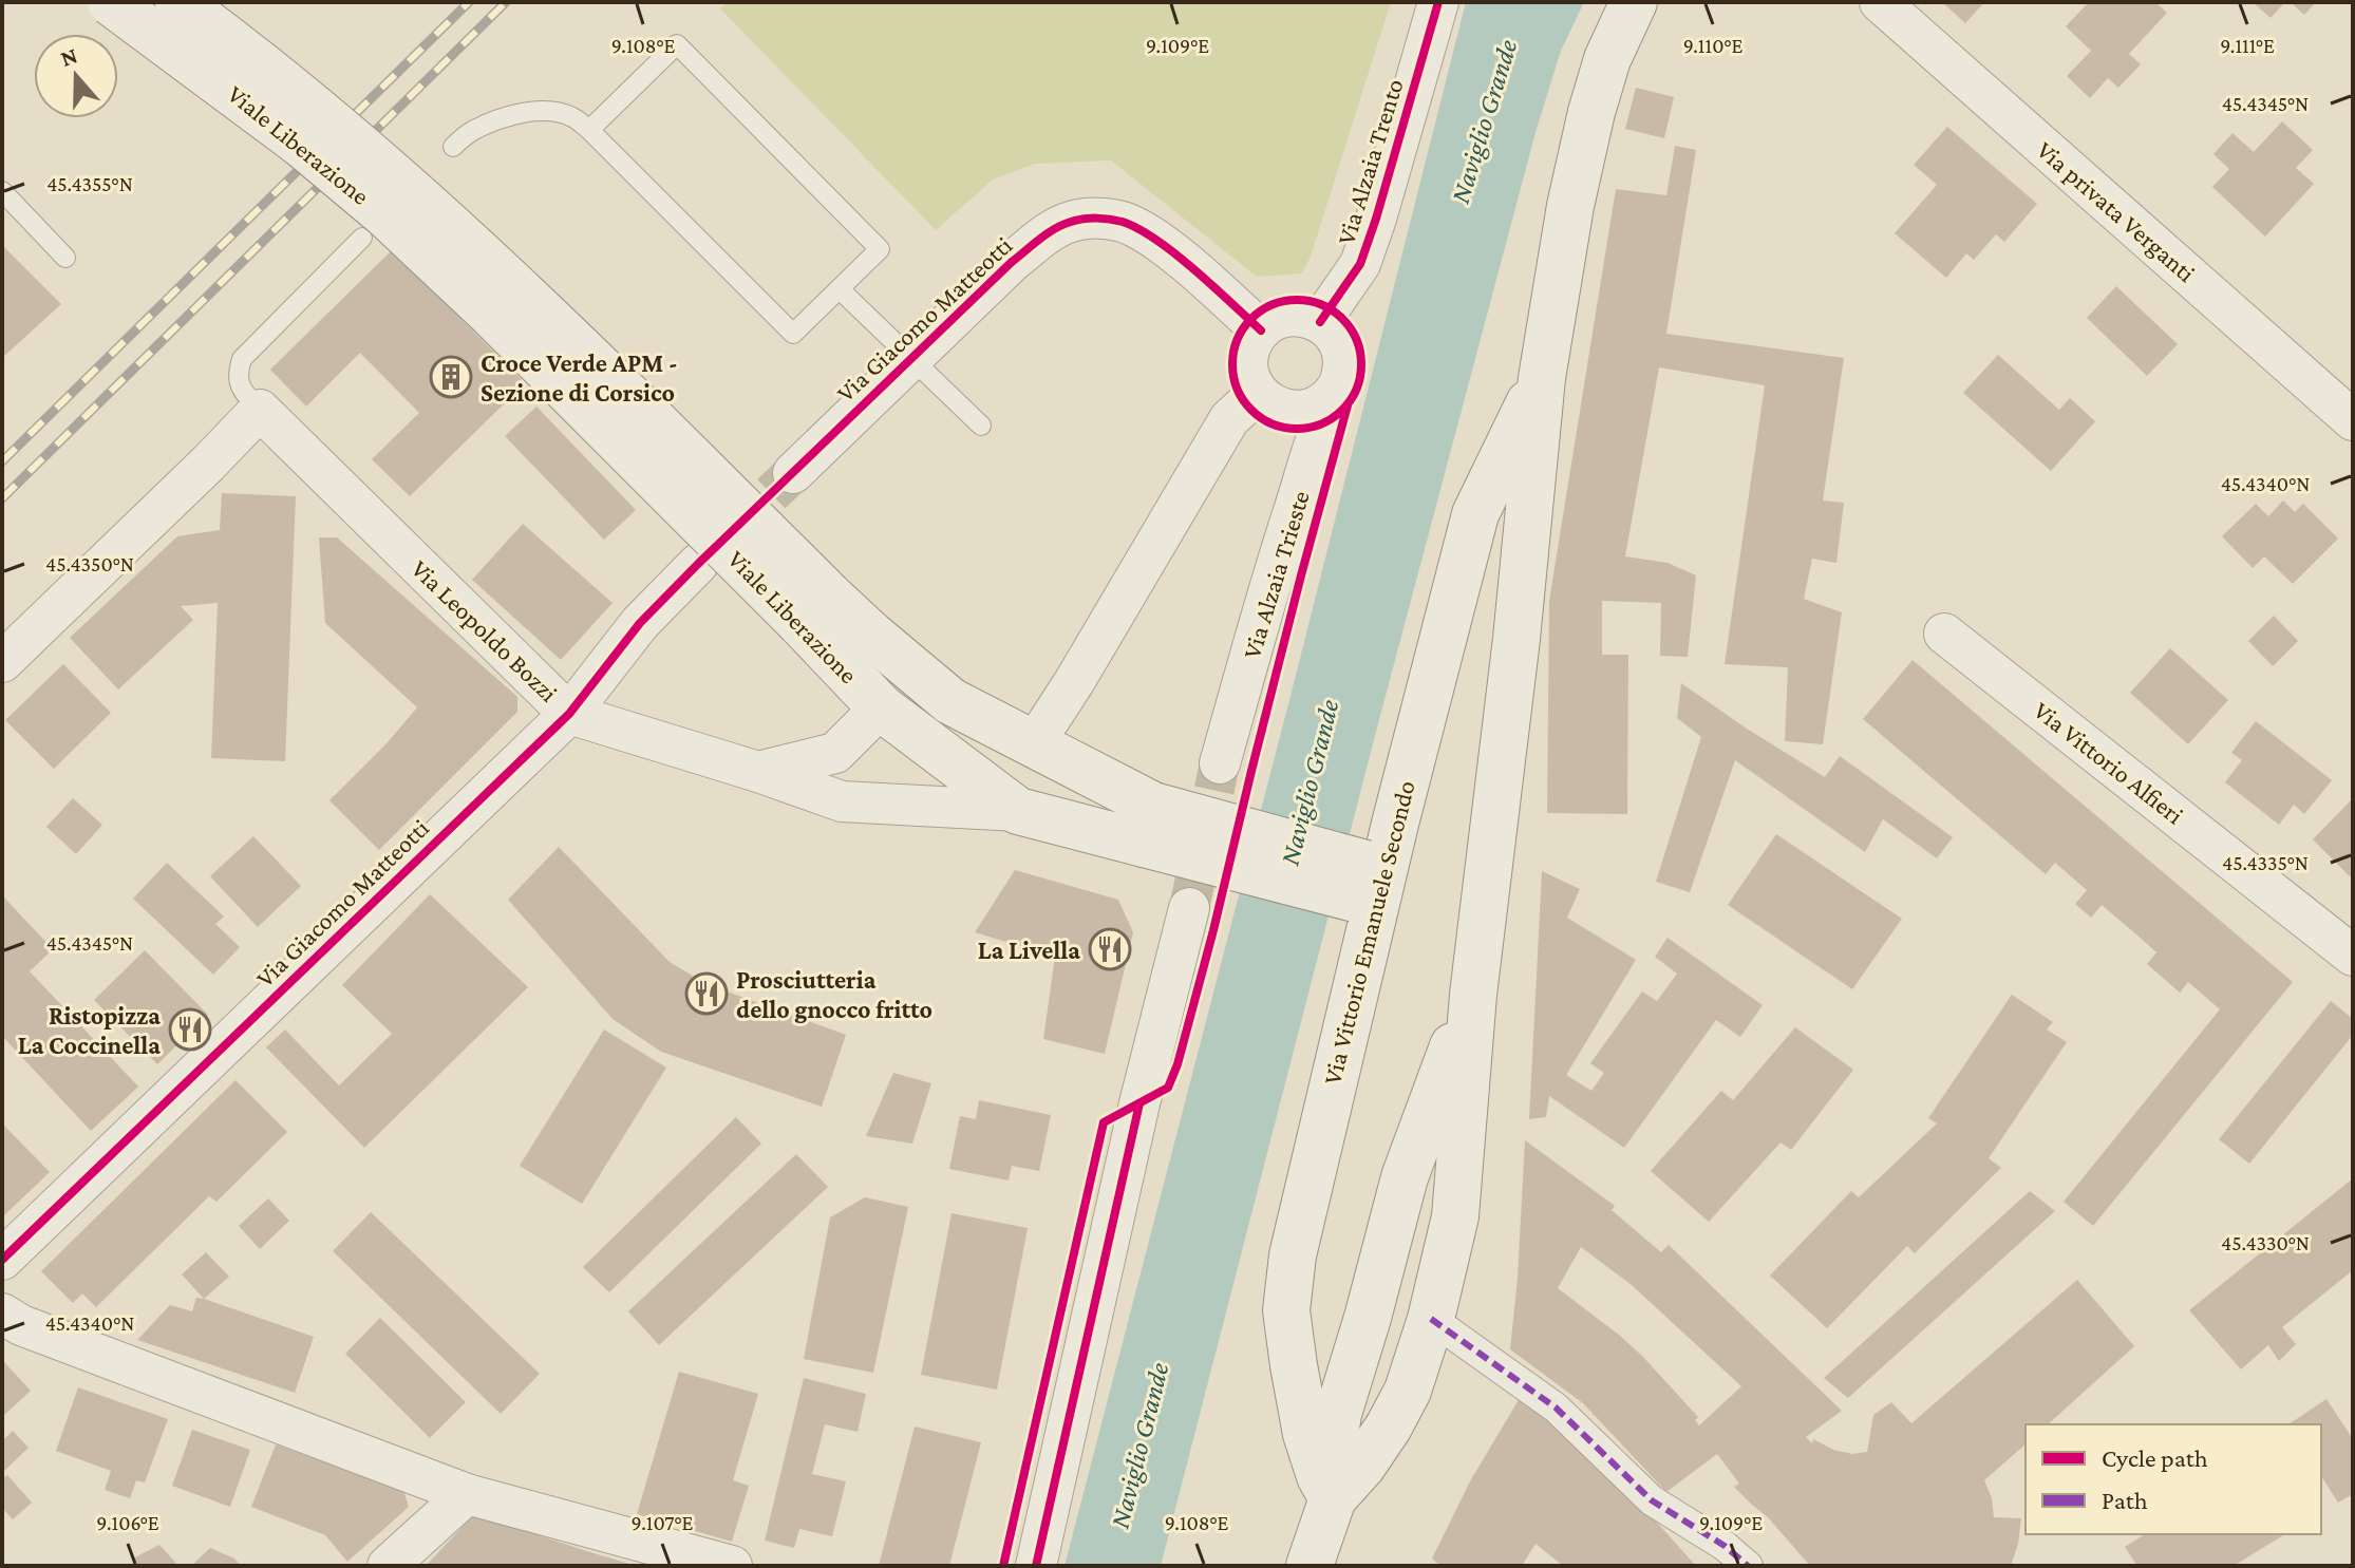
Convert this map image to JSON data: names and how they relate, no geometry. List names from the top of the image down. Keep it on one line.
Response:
{"streets":{"main road":["Viale Liberazione","Via Vittorio Emanuele Secondo"],"street":["Via Alzaia Trento","Via privata Verganti","Via Giacomo Matteotti","Via Alzaia Trieste","Via Leopoldo Bozzi","Via Vittorio Alfieri"]},"crossings":[["Viale Liberazione","Via Leopoldo Bozzi"],["Viale Liberazione","Via Vittorio Emanuele Secondo"],["Via Alzaia Trento","Via Giacomo Matteotti"],["Via Alzaia Trento","Via Alzaia Trieste"],["Via Giacomo Matteotti","Via Alzaia Trieste"],["Via Giacomo Matteotti","Via Leopoldo Bozzi"]],"water":["Naviglio Grande"],"places":{"building":["Croce Verde APM - Sezione di Corsico"],"restaurant":["La Livella","Prosciutteria dello gnocco fritto","Ristopizza La Coccinella"]},"legend":["Cycle path","Path"],"north":"top","coordinates":["9.111°E","9.108°E","9.109°E","9.110°E","45.4345°N","45.4355°N","45.4340°N","45.4350°N","45.4335°N","45.4330°N","9.106°E","9.107°E"]}
